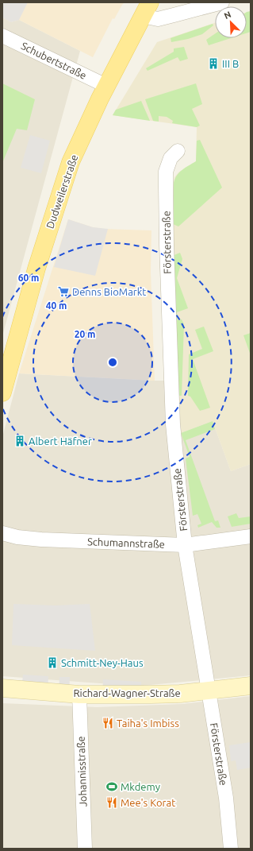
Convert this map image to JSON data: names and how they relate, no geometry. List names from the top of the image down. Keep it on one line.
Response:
{"streets":{"main road":["Dudweilerstraße","Richard-Wagner-Straße"],"street":["Schubertstraße","Försterstraße","Schumannstraße","Johannisstraße"]},"crossings":[["Schubertstraße","Dudweilerstraße"],["Försterstraße","Schumannstraße"],["Försterstraße","Richard-Wagner-Straße"],["Richard-Wagner-Straße","Johannisstraße"]],"places":{"building":["III B","Albert Häfner","Schmitt-Ney-Haus"],"supermarket":["Denns BioMarkt"],"restaurant":["Taiha's Imbiss","Mee's Korat"],"sports":["Mkdemy"]},"north":"top left","rings":["60 m","40 m","20 m"]}
